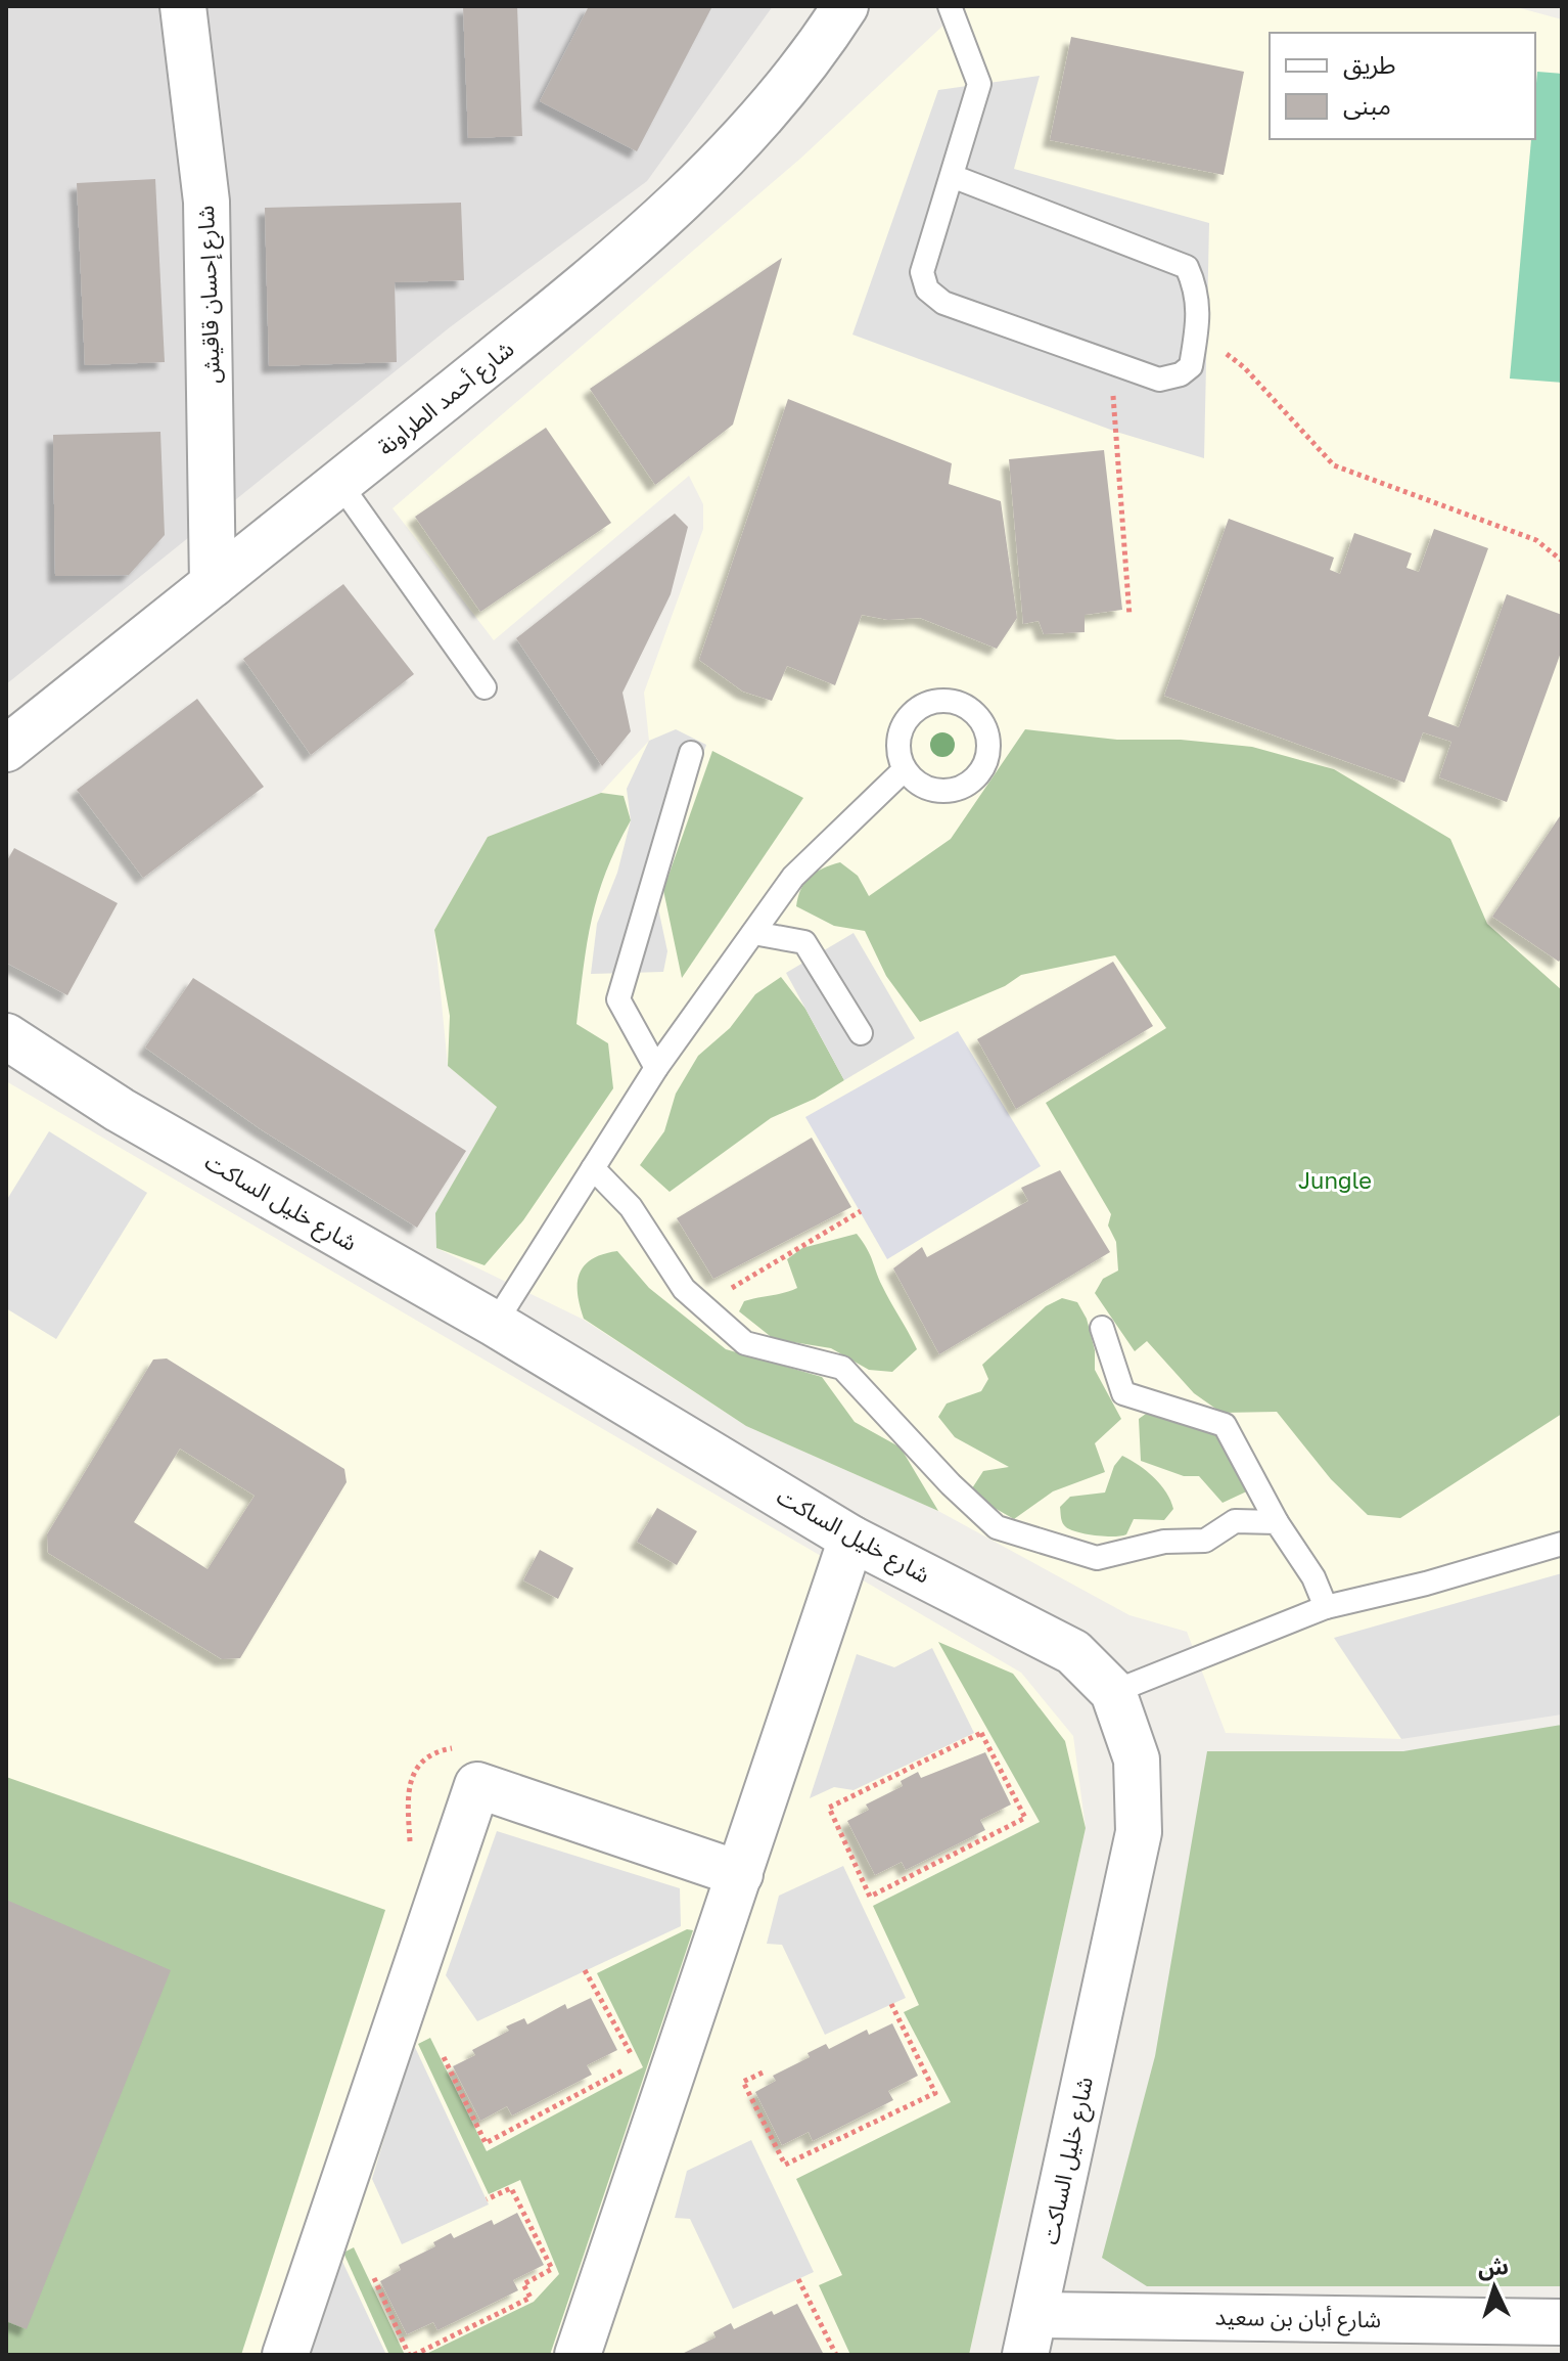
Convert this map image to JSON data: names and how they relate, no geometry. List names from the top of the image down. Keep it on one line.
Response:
{"streets":{"street":["شارع إحسان قاقيش","شارع أحمد الطراونة","شارع خليل الساكت","شارع أبان بن سعيد"]},"crossings":[["شارع إحسان قاقيش","شارع أحمد الطراونة"],["شارع خليل الساكت","شارع أبان بن سعيد"]],"parks":["Jungle"],"legend":["طريق","مبنى"],"north":"top"}
